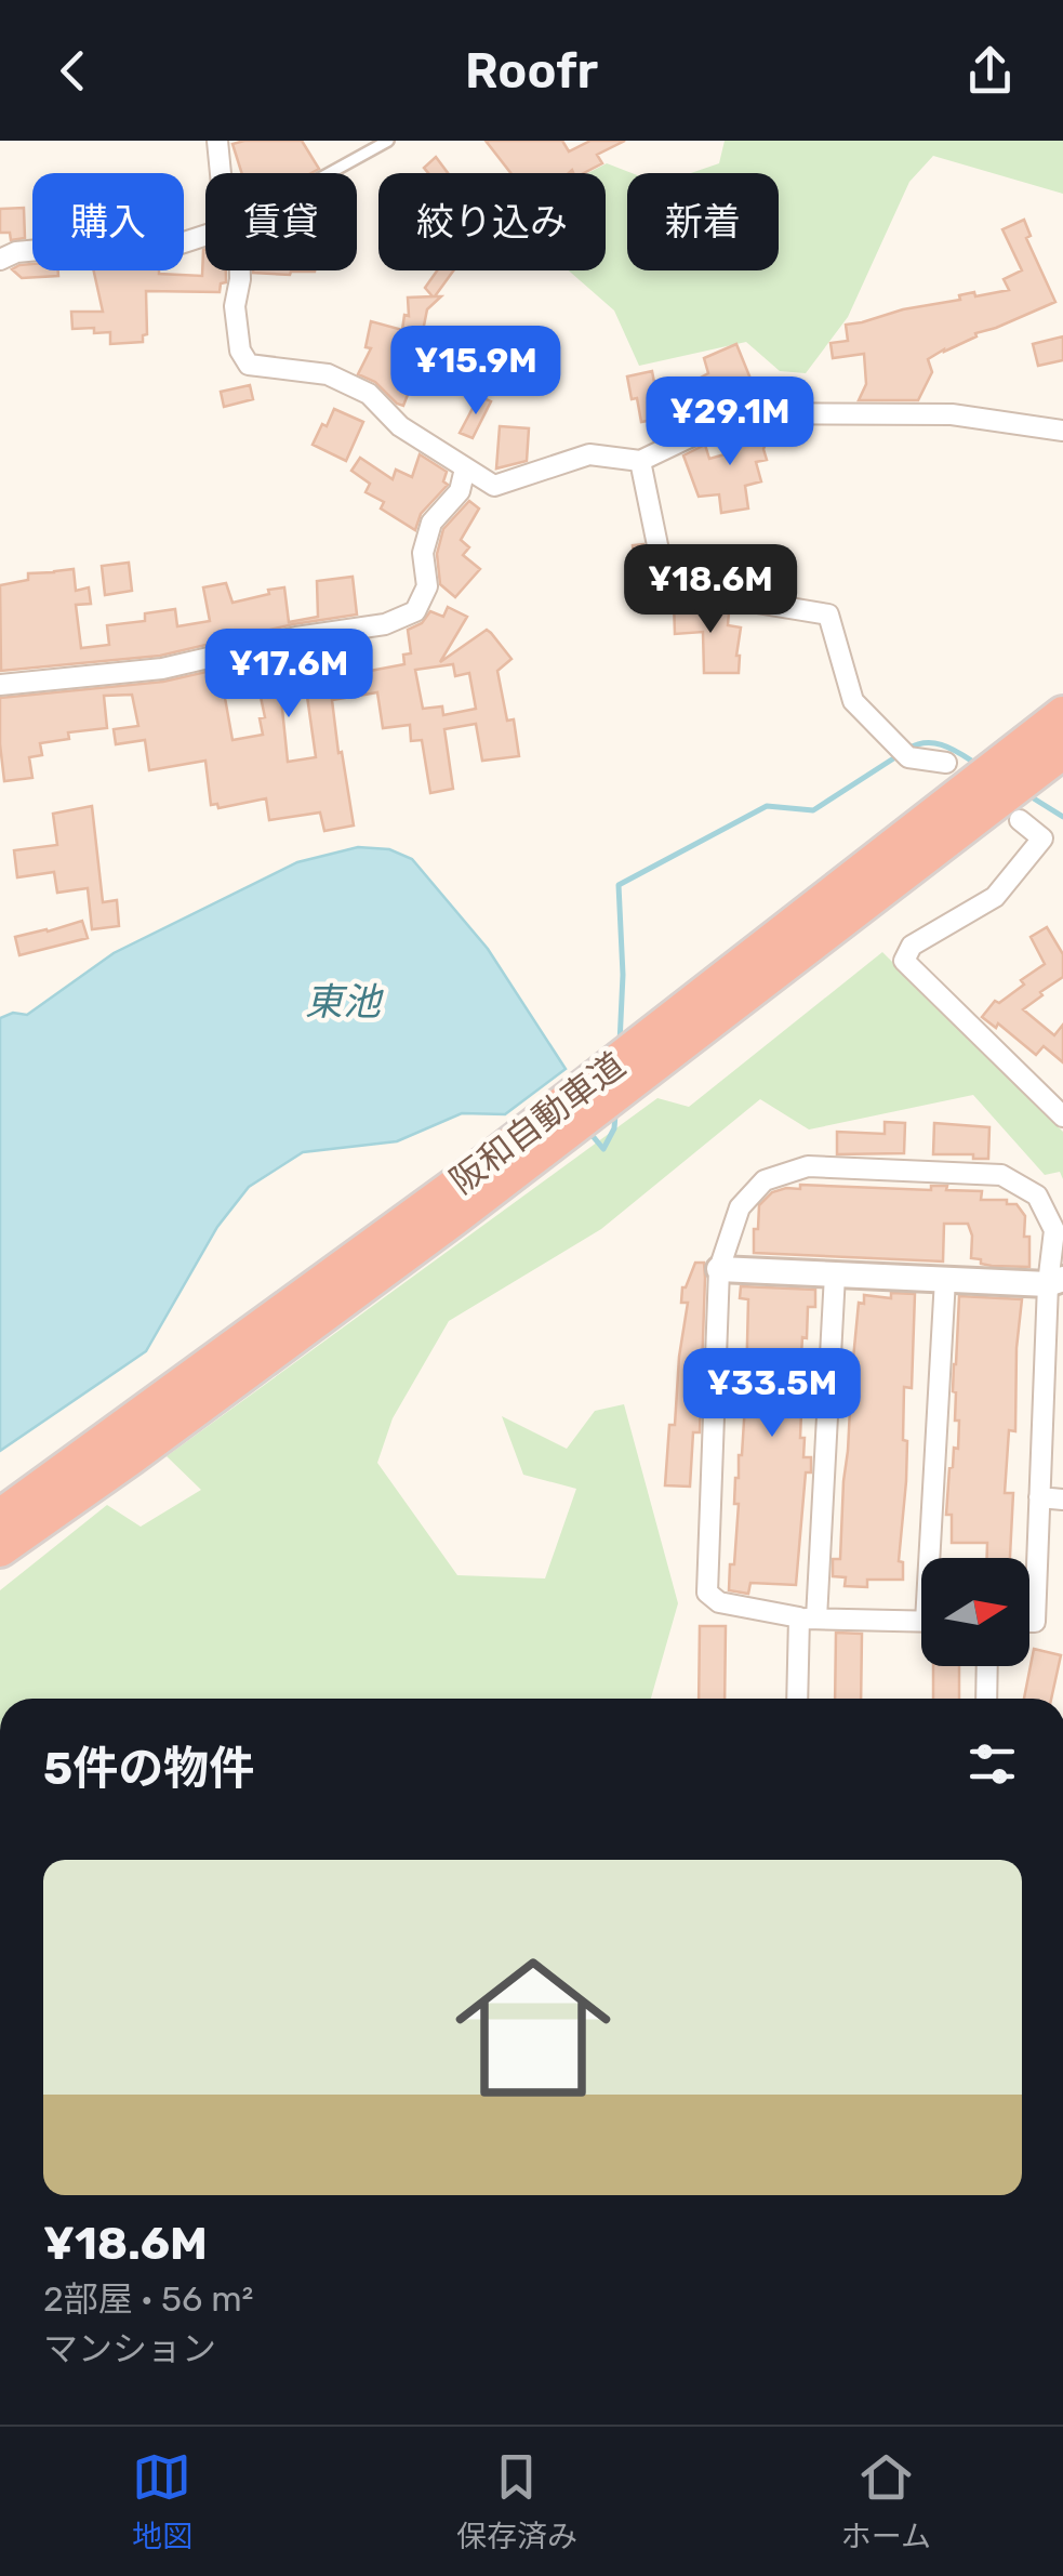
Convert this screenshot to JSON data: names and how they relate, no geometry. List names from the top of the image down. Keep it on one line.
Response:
{"streets":{"highway":["阪和自動車道"]},"water":["東池"],"north":"right","page":{"header":"Roofr","chip":["購入","賃貸","絞り込み","新着"],"price":["¥15.9M","¥29.1M","¥18.6M","¥17.6M","¥33.5M"],"heading":"5件の物件","list":[{"name":"¥18.6M","note":"2部屋 · 56 m² · マンション"}],"tabs":["地図","保存済み","ホーム"]}}
